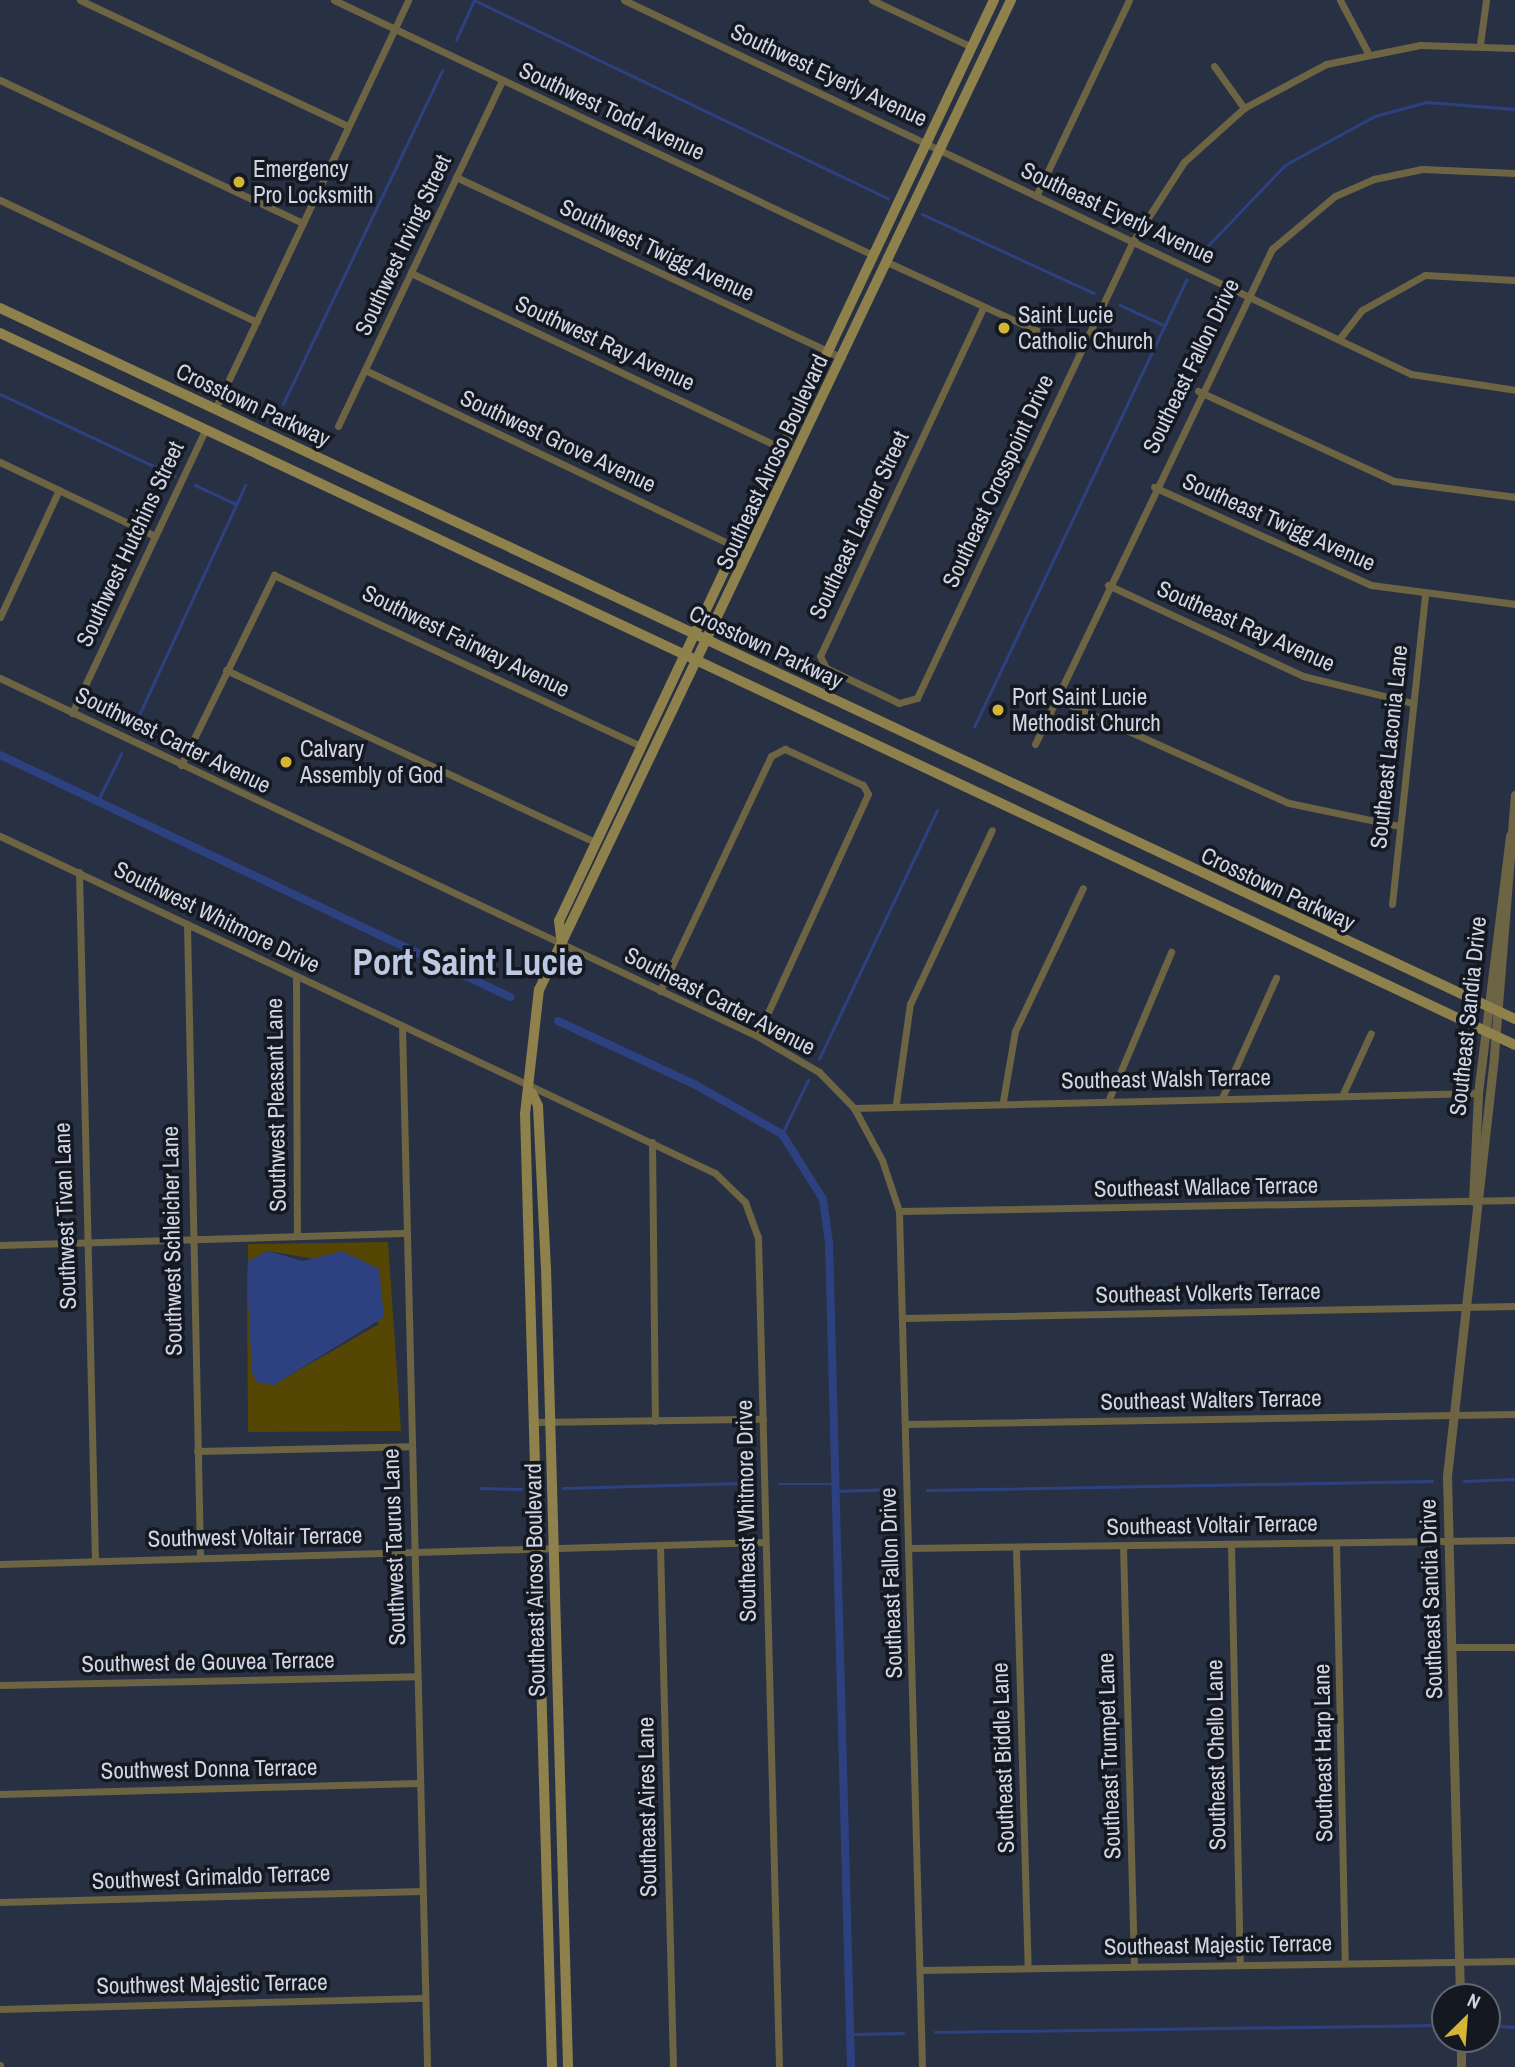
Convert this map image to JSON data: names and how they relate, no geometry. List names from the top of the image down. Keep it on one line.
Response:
{"streets":{"main road":["Crosstown Parkway","Southeast Airoso Boulevard"],"street":["Southwest Eyerly Avenue","Southwest Todd Avenue","Southeast Eyerly Avenue","Southwest Irving Street","Southwest Twigg Avenue","Southwest Ray Avenue","Southeast Fallon Drive","Southwest Grove Avenue","Southeast Crosspoint Drive","Southeast Twigg Avenue","Southeast Ladner Street","Southwest Hutchins Street","Southeast Ray Avenue","Southwest Fairway Avenue","Southwest Carter Avenue","Southeast Laconia Lane","Southwest Whitmore Drive","Southeast Carter Avenue","Southeast Sandia Drive","Southeast Walsh Terrace","Southwest Pleasant Lane","Southeast Wallace Terrace","Southwest Tivan Lane","Southwest Schleicher Lane","Southeast Volkerts Terrace","Southeast Walters Terrace","Southeast Whitmore Drive","Southeast Voltair Terrace","Southwest Voltair Terrace","Southwest Taurus Lane","Southwest de Gouvea Terrace","Southeast Harp Lane","Southeast Chello Lane","Southeast Trumpet Lane","Southeast Biddle Lane","Southwest Donna Terrace","Southeast Aires Lane","Southwest Grimaldo Terrace","Southeast Majestic Terrace","Southwest Majestic Terrace"]},"crossings":[["Southwest Eyerly Avenue","Southeast Eyerly Avenue"],["Southwest Eyerly Avenue","Southeast Airoso Boulevard"],["Southwest Todd Avenue","Southwest Irving Street"],["Southwest Todd Avenue","Southeast Airoso Boulevard"],["Southeast Eyerly Avenue","Southeast Fallon Drive"],["Southeast Eyerly Avenue","Southeast Airoso Boulevard"],["Southeast Eyerly Avenue","Southeast Crosspoint Drive"],["Southwest Irving Street","Southwest Twigg Avenue"],["Southwest Irving Street","Southwest Ray Avenue"],["Southwest Irving Street","Southwest Grove Avenue"],["Southwest Twigg Avenue","Southeast Airoso Boulevard"],["Southwest Ray Avenue","Southeast Airoso Boulevard"],["Southeast Fallon Drive","Southeast Twigg Avenue"],["Southeast Fallon Drive","Southeast Ray Avenue"],["Southeast Fallon Drive","Southeast Carter Avenue"],["Southeast Fallon Drive","Southeast Walsh Terrace"],["Southeast Fallon Drive","Southeast Wallace Terrace"],["Southeast Fallon Drive","Southeast Volkerts Terrace"],["Southeast Fallon Drive","Southeast Walters Terrace"],["Southeast Fallon Drive","Southeast Voltair Terrace"],["Southeast Fallon Drive","Southeast Majestic Terrace"],["Crosstown Parkway","Southeast Airoso Boulevard"],["Crosstown Parkway","Southwest Hutchins Street"],["Crosstown Parkway","Southeast Sandia Drive"],["Southwest Grove Avenue","Southeast Airoso Boulevard"],["Southeast Airoso Boulevard","Southwest Fairway Avenue"],["Southeast Airoso Boulevard","Southwest Carter Avenue"],["Southeast Airoso Boulevard","Southwest Whitmore Drive"],["Southeast Airoso Boulevard","Southeast Carter Avenue"],["Southeast Airoso Boulevard","Southeast Whitmore Drive"],["Southeast Airoso Boulevard","Southwest Voltair Terrace"],["Southeast Crosspoint Drive","Southeast Ladner Street"],["Southeast Twigg Avenue","Southeast Laconia Lane"],["Southwest Hutchins Street","Southwest Carter Avenue"],["Southeast Ray Avenue","Southeast Laconia Lane"],["Southwest Carter Avenue","Southeast Carter Avenue"],["Southwest Whitmore Drive","Southwest Pleasant Lane"],["Southwest Whitmore Drive","Southwest Tivan Lane"],["Southwest Whitmore Drive","Southwest Schleicher Lane"],["Southwest Whitmore Drive","Southeast Whitmore Drive"],["Southwest Whitmore Drive","Southwest Taurus Lane"],["Southeast Carter Avenue","Southeast Walsh Terrace"],["Southeast Sandia Drive","Southeast Walsh Terrace"],["Southeast Sandia Drive","Southeast Wallace Terrace"],["Southeast Sandia Drive","Southeast Volkerts Terrace"],["Southeast Sandia Drive","Southeast Walters Terrace"],["Southeast Sandia Drive","Southeast Voltair Terrace"],["Southeast Sandia Drive","Southeast Majestic Terrace"],["Southwest Tivan Lane","Southwest Voltair Terrace"],["Southwest Schleicher Lane","Southwest Voltair Terrace"],["Southeast Voltair Terrace","Southeast Harp Lane"],["Southeast Voltair Terrace","Southeast Chello Lane"],["Southeast Voltair Terrace","Southeast Trumpet Lane"],["Southeast Voltair Terrace","Southeast Biddle Lane"],["Southwest Voltair Terrace","Southwest Taurus Lane"],["Southwest Taurus Lane","Southwest de Gouvea Terrace"],["Southwest Taurus Lane","Southwest Donna Terrace"],["Southwest Taurus Lane","Southwest Grimaldo Terrace"],["Southwest Taurus Lane","Southwest Majestic Terrace"],["Southeast Harp Lane","Southeast Majestic Terrace"],["Southeast Chello Lane","Southeast Majestic Terrace"],["Southeast Trumpet Lane","Southeast Majestic Terrace"],["Southeast Biddle Lane","Southeast Majestic Terrace"]],"districts":["Port Saint Lucie"],"places":["Emergency Pro Locksmith","Saint Lucie Catholic Church","Port Saint Lucie Methodist Church","Calvary Assembly of God"],"north":"top right"}
